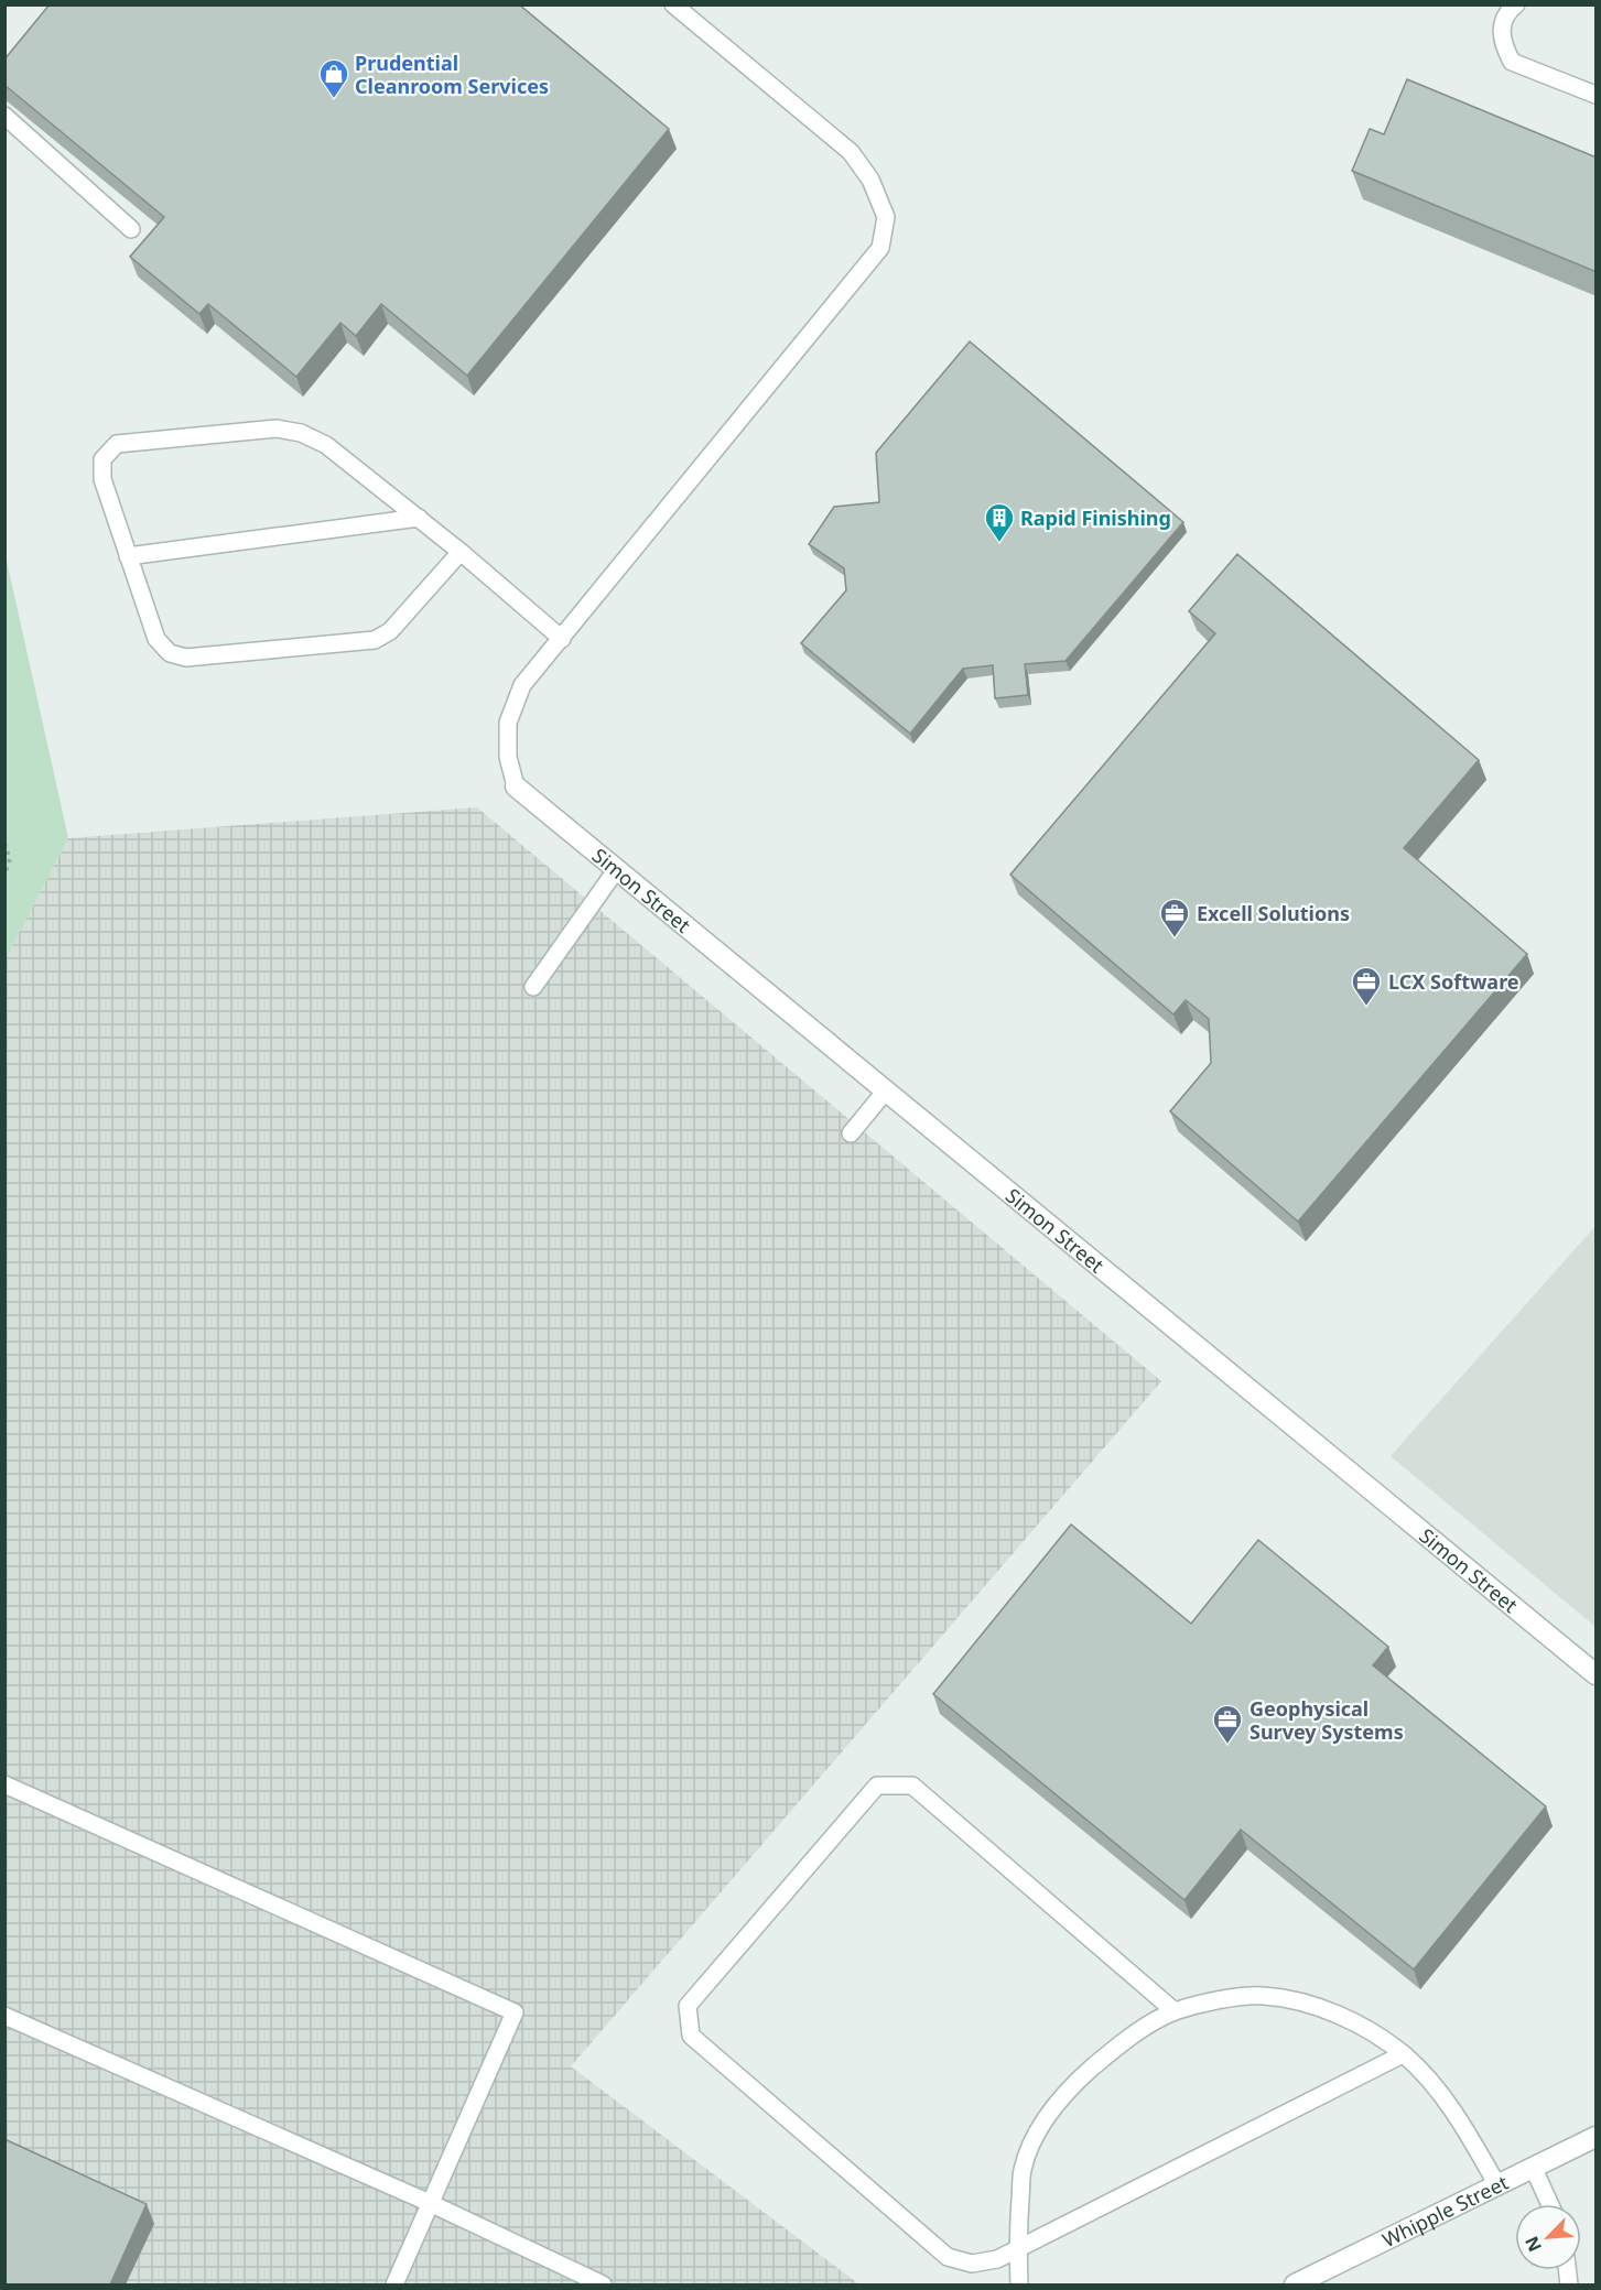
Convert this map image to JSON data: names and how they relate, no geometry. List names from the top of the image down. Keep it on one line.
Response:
{"streets":{"street":["Simon Street","Whipple Street"]},"places":{"shop":["Prudential Cleanroom Services"],"building":["Rapid Finishing"],"office":["Excell Solutions","LCX Software","Geophysical Survey Systems"]},"north":"bottom left"}
